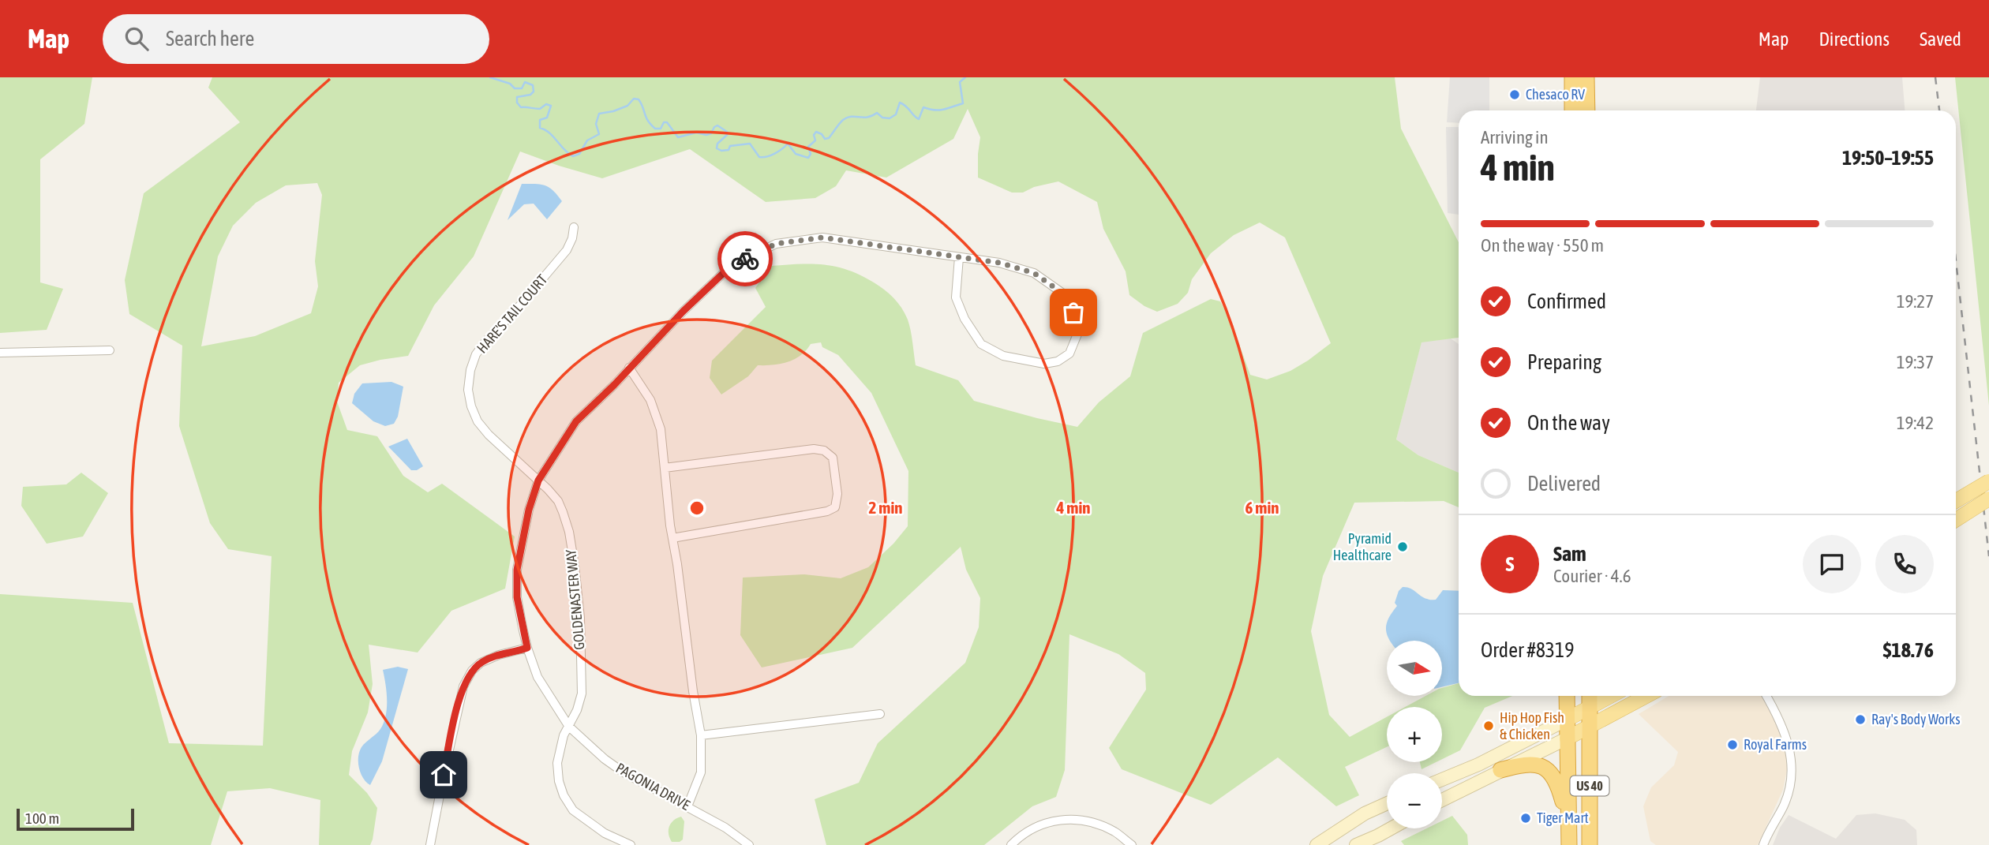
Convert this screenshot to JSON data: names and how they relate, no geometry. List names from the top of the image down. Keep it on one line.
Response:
{"streets":{"highway":["US 40"],"street":["HARE'S TAIL COURT","GOLDENASTER WAY","PAGONIA DRIVE"]},"crossings":[["HARE'S TAIL COURT","GOLDENASTER WAY"],["HARE'S TAIL COURT","PAGONIA DRIVE"],["GOLDENASTER WAY","PAGONIA DRIVE"]],"places":["Chesaco RV","Pyramid Healthcare","Ray's Body Works","Hip Hop Fish & Chicken","Royal Farms","Tiger Mart"],"scale_bar":"100 m","north":"right","page":{"header":"Map","search":"Search here","nav":["Map","Directions","Saved"],"heading":["4 min","Arriving in","19:50–19:55"],"panel":["Sam","Courier · 4.6","Order #8319","$18.76"],"bar":"On the way · 550 m","list":[["Confirmed","19:27"],["Preparing","19:37"],["On the way","19:42"],"Delivered"],"round":"S","map_buttons":["+","−"],"scale":"100 m"},"rings":["2 min","4 min","6 min"]}
